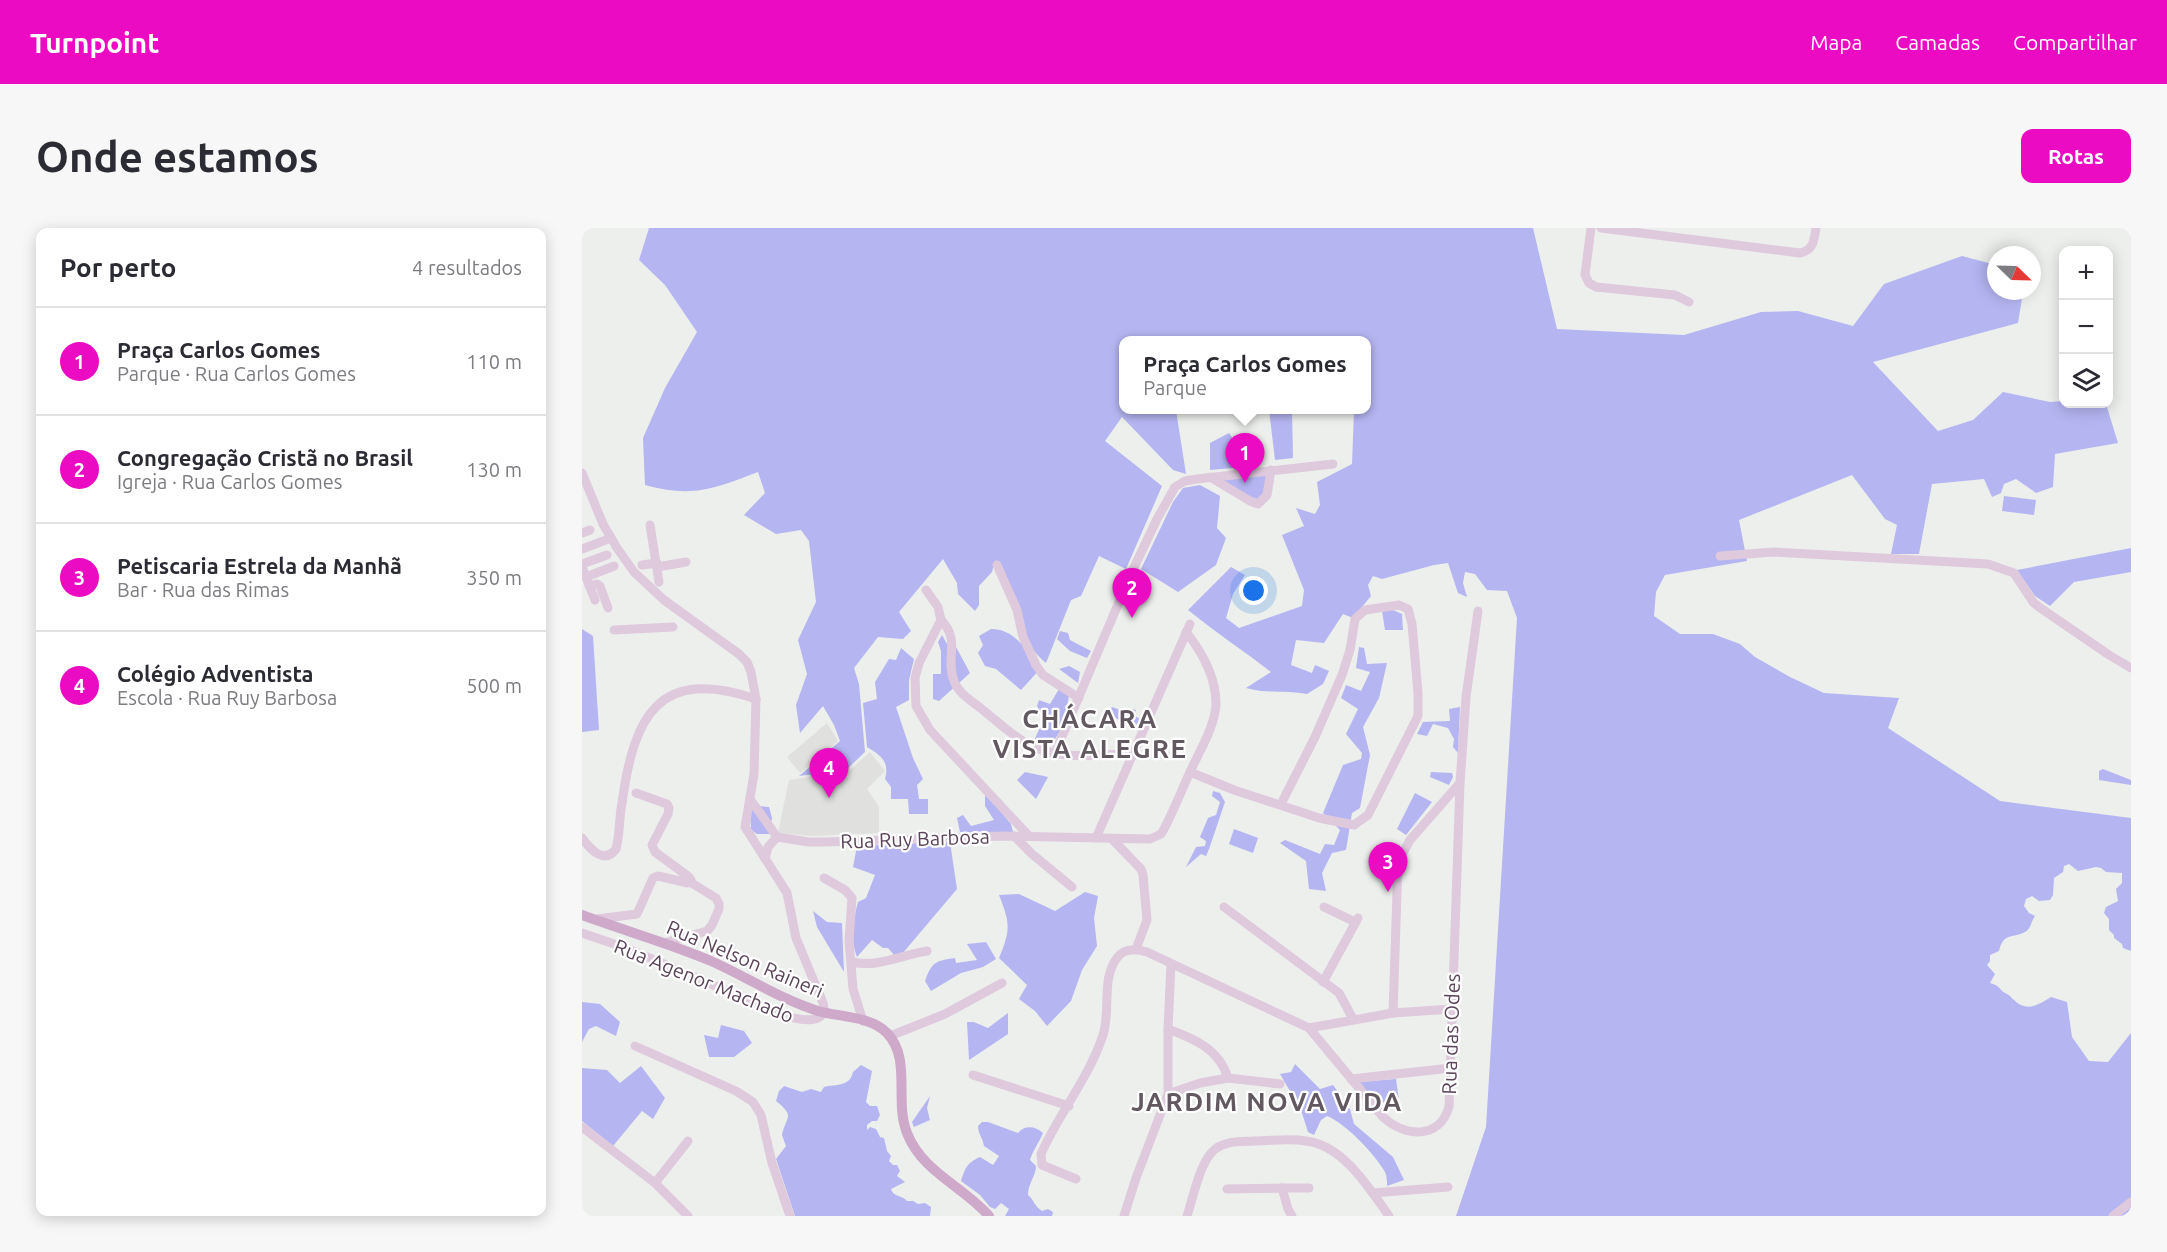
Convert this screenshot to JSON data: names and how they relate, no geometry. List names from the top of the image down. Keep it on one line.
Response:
{"streets":{"main road":["Rua Nelson Raineri"],"street":["Rua Ruy Barbosa","Rua Agenor Machado","Rua das Odes"]},"crossings":[["Rua Nelson Raineri","Rua Agenor Machado"]],"districts":["CHÁCARA VISTA ALEGRE","JARDIM NOVA VIDA"],"north":"bottom right","page":{"header":"Turnpoint","nav":["Mapa","Camadas","Compartilhar"],"buttons":"Rotas","title":"Onde estamos","heading":["Por perto","4 resultados"],"map_buttons":["+","−"],"list":[{"mark":"1","name":"Praça Carlos Gomes","note":"Parque · Rua Carlos Gomes","value":"110 m"},{"mark":"2","name":"Congregação Cristã no Brasil","note":"Igreja · Rua Carlos Gomes","value":"130 m"},{"mark":"3","name":"Petiscaria Estrela da Manhã","note":"Bar · Rua das Rimas","value":"350 m"},{"mark":"4","name":"Colégio Adventista","note":"Escola · Rua Ruy Barbosa","value":"500 m"}],"popup":["Praça Carlos Gomes","Parque"],"pins":["1","2","4","3"]}}
